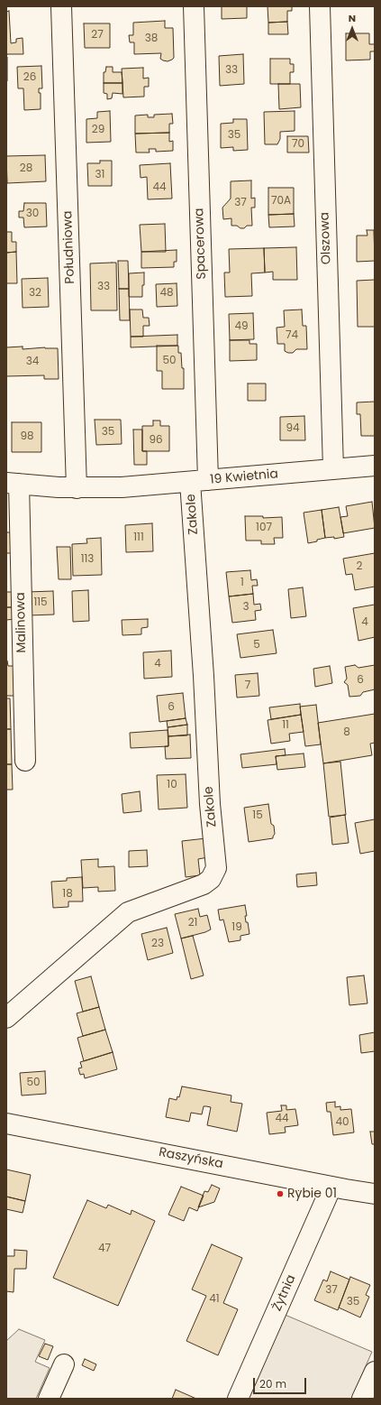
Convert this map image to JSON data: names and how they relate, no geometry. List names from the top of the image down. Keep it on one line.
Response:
{"streets":{"street":["Olszowa","Spacerowa","Południowa","19 Kwietnia","Zakole","Malinowa","Raszyńska","Żytnia"]},"crossings":[["Olszowa","19 Kwietnia"],["Spacerowa","19 Kwietnia"],["Spacerowa","Zakole"],["Południowa","19 Kwietnia"],["19 Kwietnia","Zakole"],["19 Kwietnia","Malinowa"],["Raszyńska","Żytnia"]],"places":["Rybie 01"],"house_numbers":["27","38","33","26","29","35","70","28","31","44","70A","37","30","33","32","48","49","74","50","34","94","35","98","96","107","111","113","2","1","115","3","4","5","4","6","7","6","11","8","10","15","18","21","19","23","50","44","40","47","37","41","35"],"scale_bar":"20 m","north":"top"}
